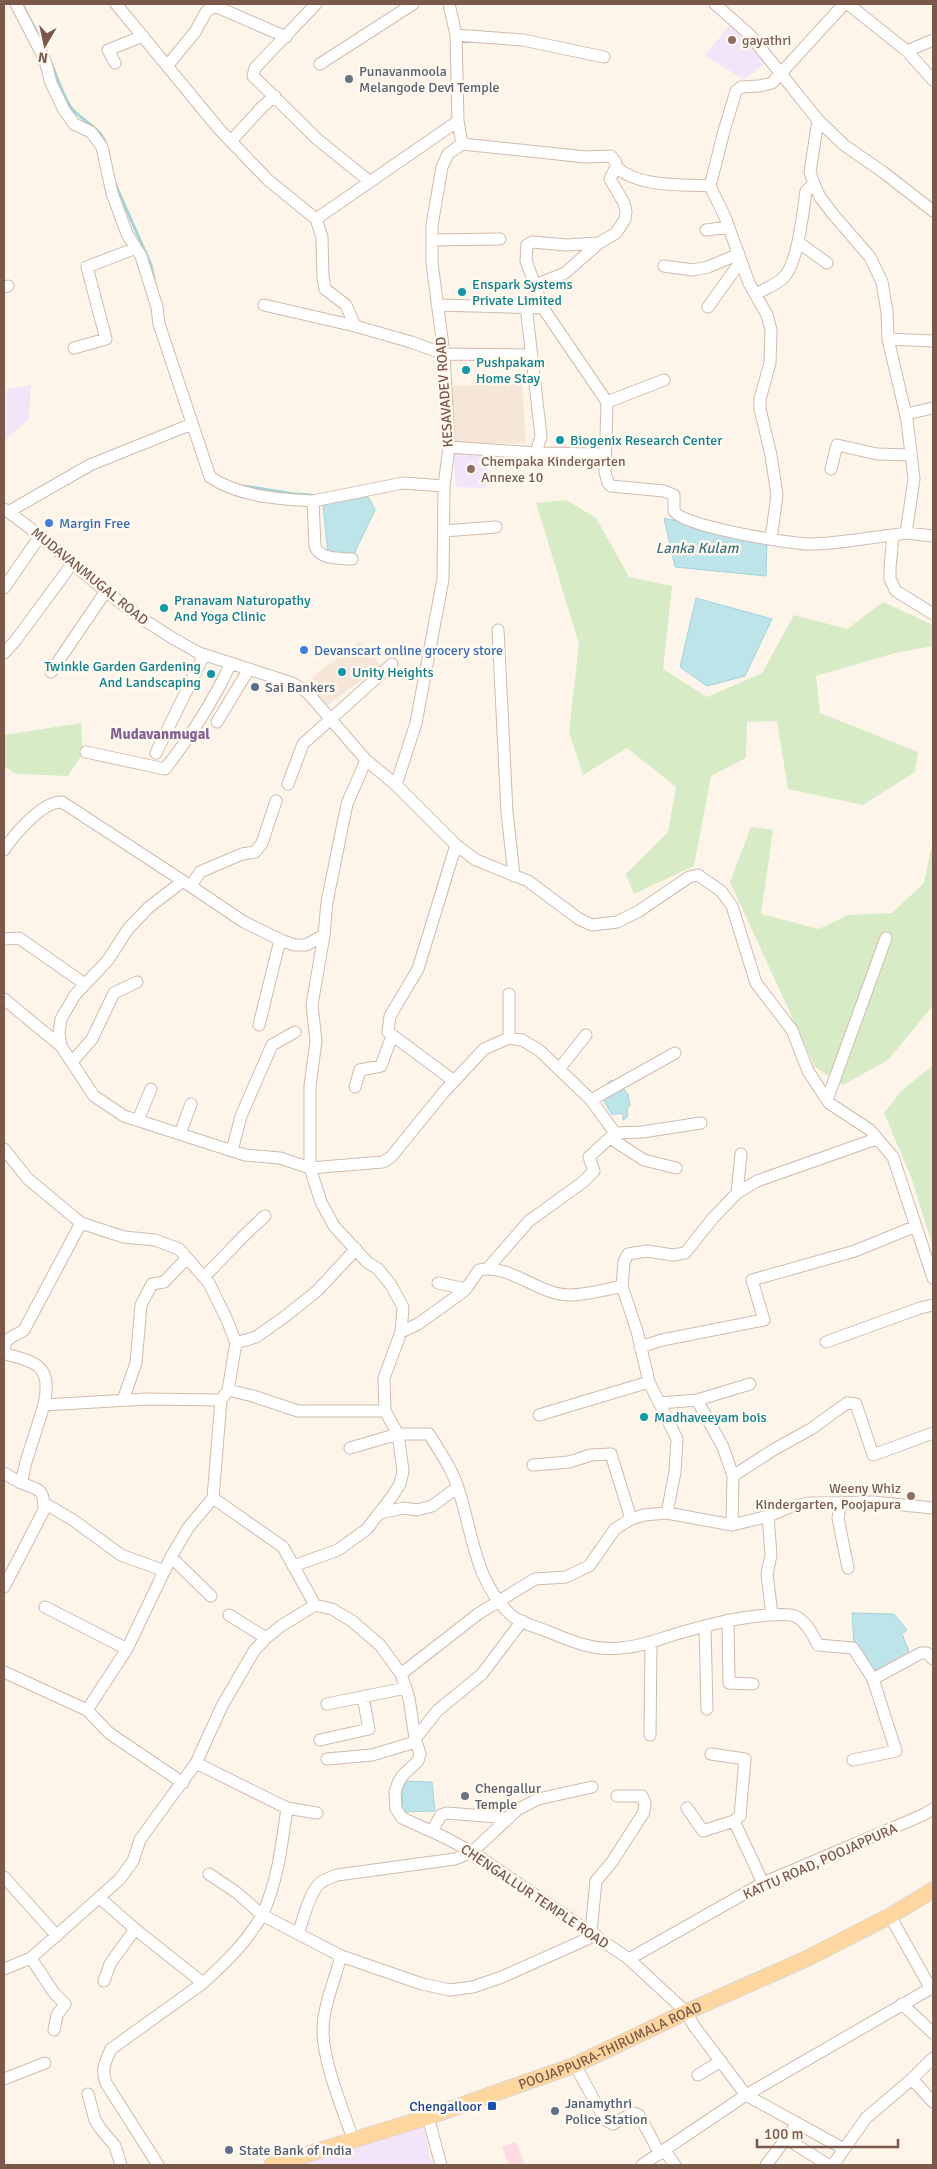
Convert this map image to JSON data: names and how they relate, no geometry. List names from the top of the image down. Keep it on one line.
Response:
{"streets":{"main road":["POOJAPPURA-THIRUMALA ROAD"],"street":["KESAVADEV ROAD","MUDAVANMUGAL ROAD","KATTU ROAD, POOJAPPURA","CHENGALLUR TEMPLE ROAD"]},"crossings":[["KESAVADEV ROAD","MUDAVANMUGAL ROAD"],["KATTU ROAD, POOJAPPURA","CHENGALLUR TEMPLE ROAD"],["CHENGALLUR TEMPLE ROAD","POOJAPPURA-THIRUMALA ROAD"]],"districts":["Mudavanmugal"],"water":["Lanka Kulam"],"places":{"other":["gayathri","Punavanmoola Melangode Devi Temple","Enspark Systems Private Limited","Pushpakam Home Stay","Biogenix Research Center","Chempaka Kindergarten Annexe 10","Margin Free","Pranavam Naturopathy And Yoga Clinic","Devanscart online grocery store","Unity Heights","Twinkle Garden Gardening And Landscaping","Sai Bankers","Madhaveeyam bois","Weeny Whiz Kindergarten, Poojapura","Chengallur Temple","Janamythri Police Station","State Bank of India"],"transit":["Chengalloor"]},"scale_bar":"100 m","north":"bottom"}
